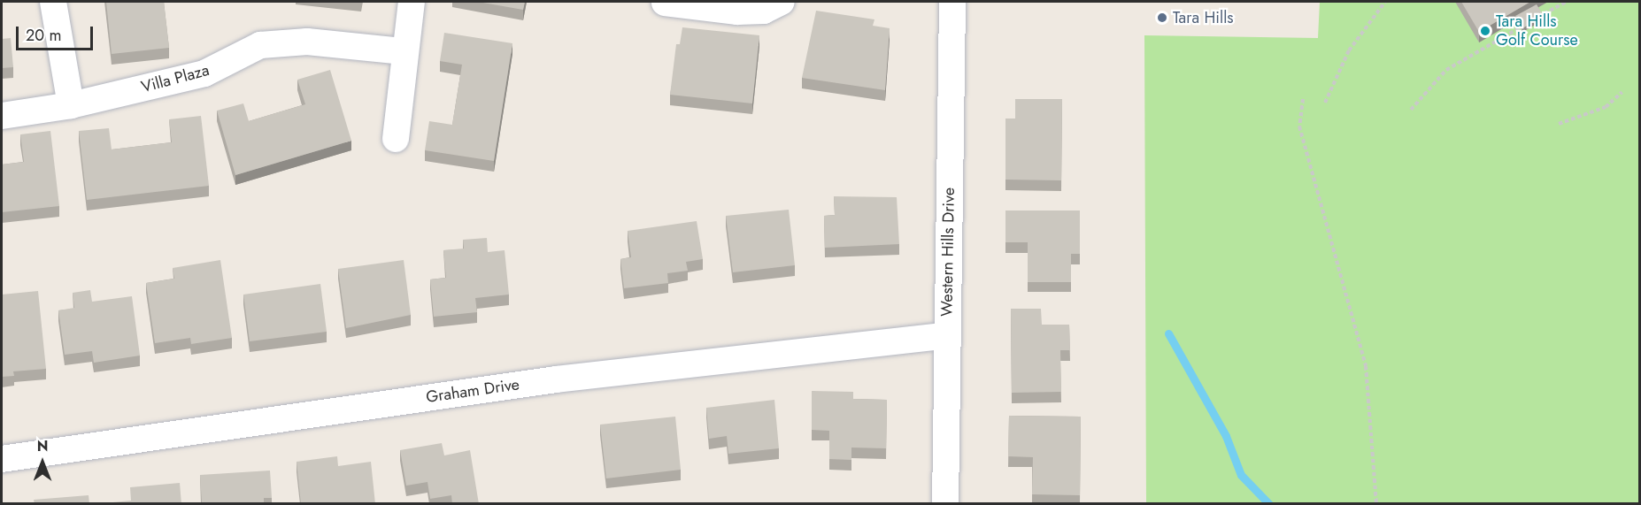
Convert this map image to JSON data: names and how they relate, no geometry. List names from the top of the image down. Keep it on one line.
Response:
{"streets":{"street":["Villa Plaza","Western Hills Drive","Graham Drive"]},"crossings":[["Western Hills Drive","Graham Drive"]],"places":["Tara Hills","Tara Hills Golf Course"],"scale_bar":"20 m","north":"top"}
